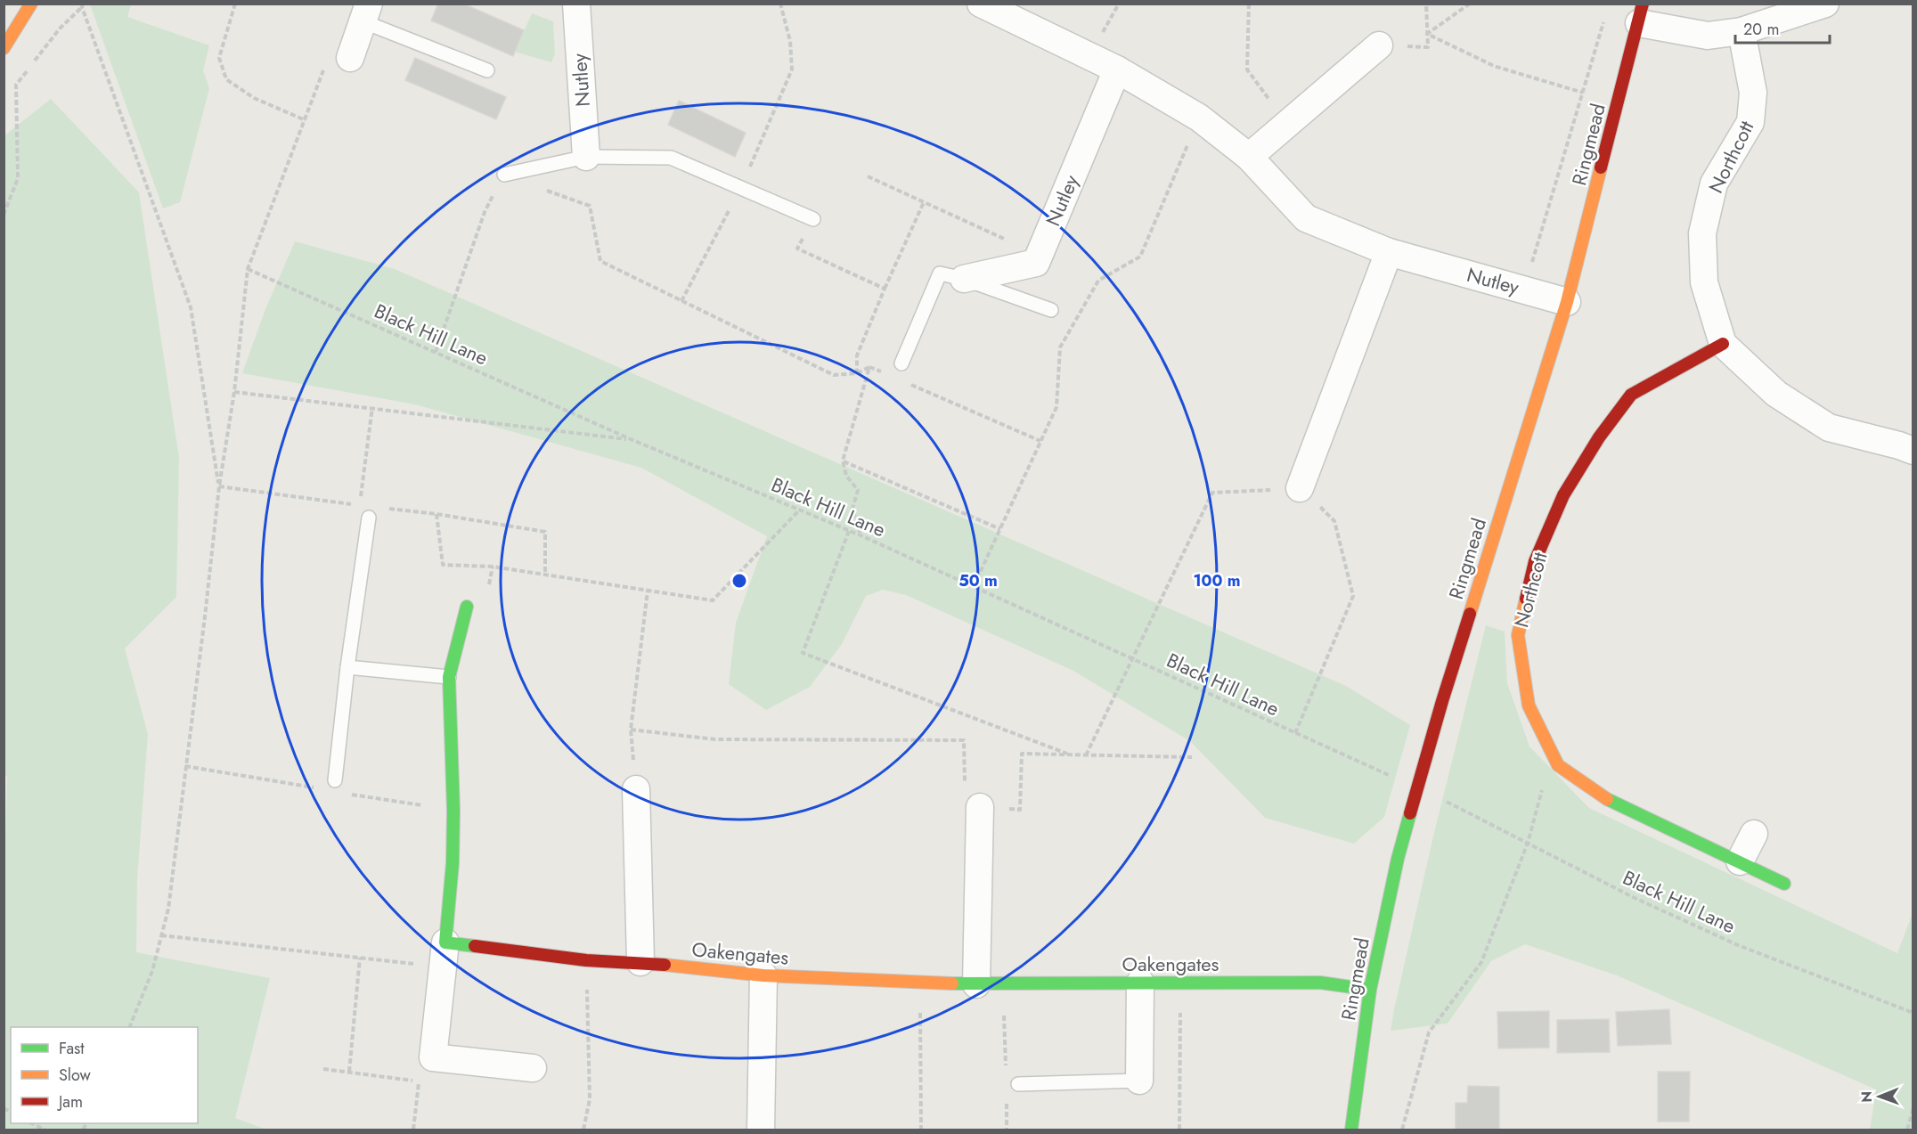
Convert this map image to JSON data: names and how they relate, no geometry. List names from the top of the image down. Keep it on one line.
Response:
{"streets":{"street":["Nutley","Ringmead","Northcott","Oakengates"],"path":["Black Hill Lane"]},"crossings":[["Nutley","Ringmead"],["Ringmead","Oakengates"]],"legend":["Fast","Slow","Jam"],"scale_bar":"20 m","north":"left","rings":["50 m","100 m"]}
